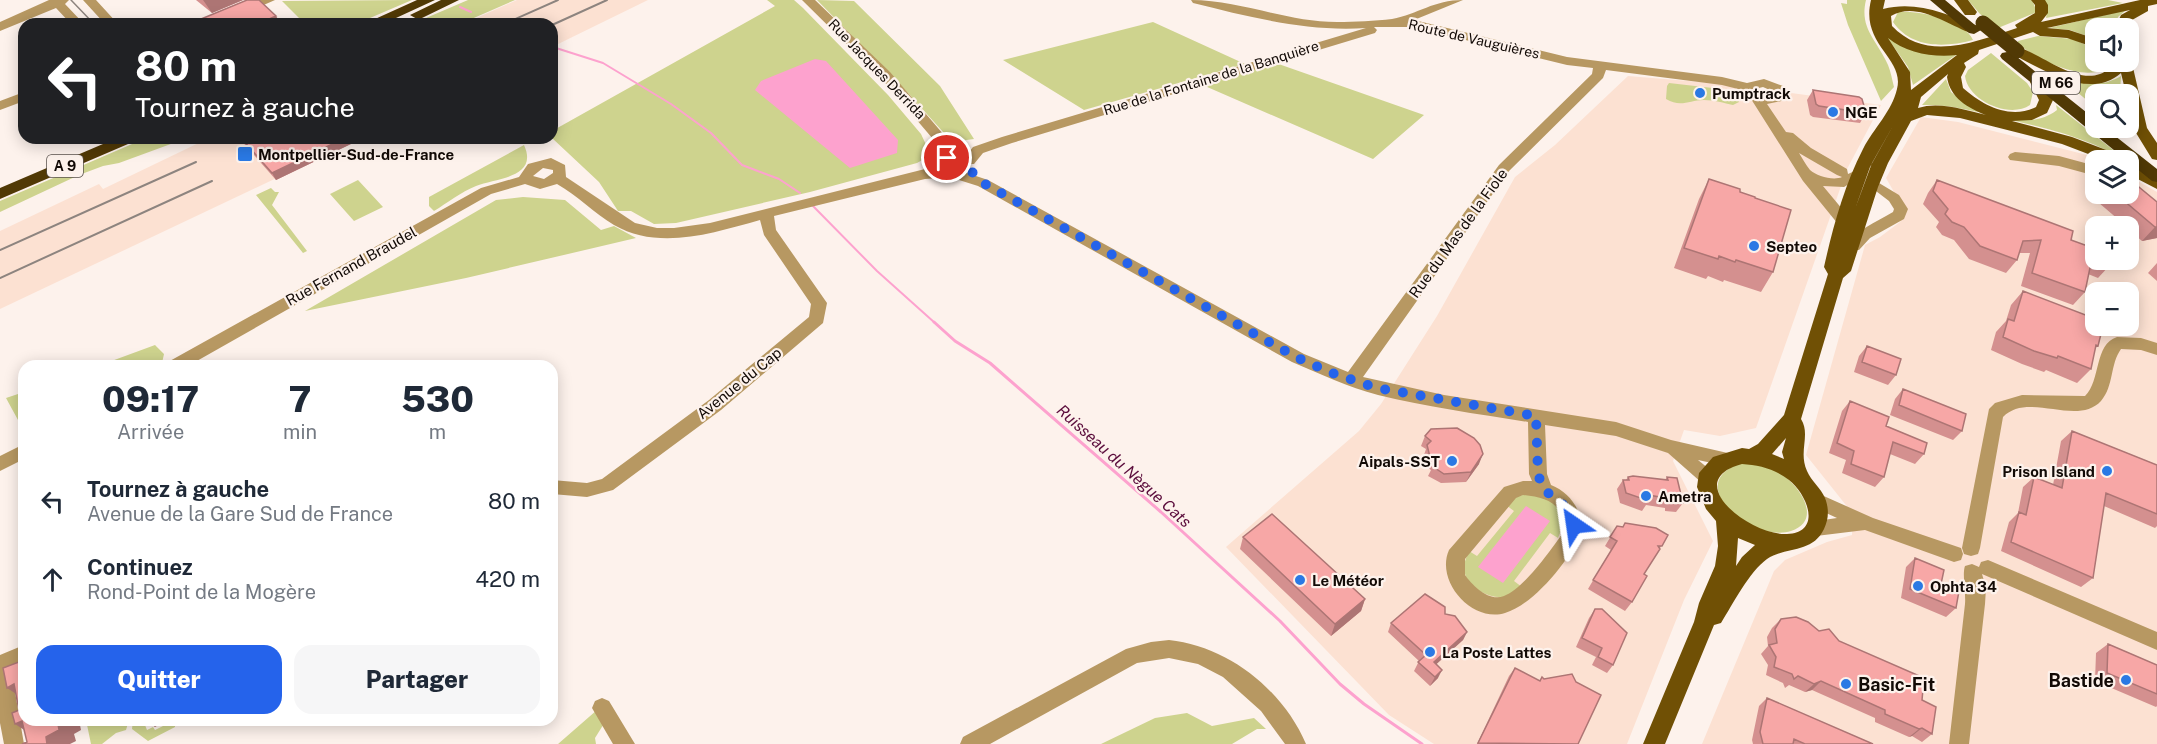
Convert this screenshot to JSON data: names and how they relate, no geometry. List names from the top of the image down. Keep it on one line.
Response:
{"streets":{"highway":["M 66","A 9"],"street":["Route de Vauguières","Rue Jacques Derrida","Rue de la Fontaine de la Banquière","Rue du Mas de la Fiole","Rue Fernand Braudel","Avenue du Cap"]},"crossings":[["Route de Vauguières","Rue de la Fontaine de la Banquière"],["Route de Vauguières","Rue du Mas de la Fiole"],["Rue Jacques Derrida","Rue de la Fontaine de la Banquière"],["Rue de la Fontaine de la Banquière","Avenue du Cap"]],"water":["Ruisseau du Nègue Cats"],"places":{"other":["Pumptrack","NGE","Septeo","Aipals-SST","Prison Island","Ametra","Le Météor","Ophta 34","La Poste Lattes","Bastide","Basic-Fit"],"transit":["Montpellier-Sud-de-France"]},"page":{"map_buttons":["+","−"],"turn":["80 m","Tournez à gauche"],"eta":["09:17","Arrivée","7","min","530","m"],"list":[{"name":"Tournez à gauche","note":"Avenue de la Gare Sud de France","value":"80 m"},{"name":"Continuez","note":"Rond-Point de la Mogère","value":"420 m"}],"buttons":["Quitter","Partager"]}}
